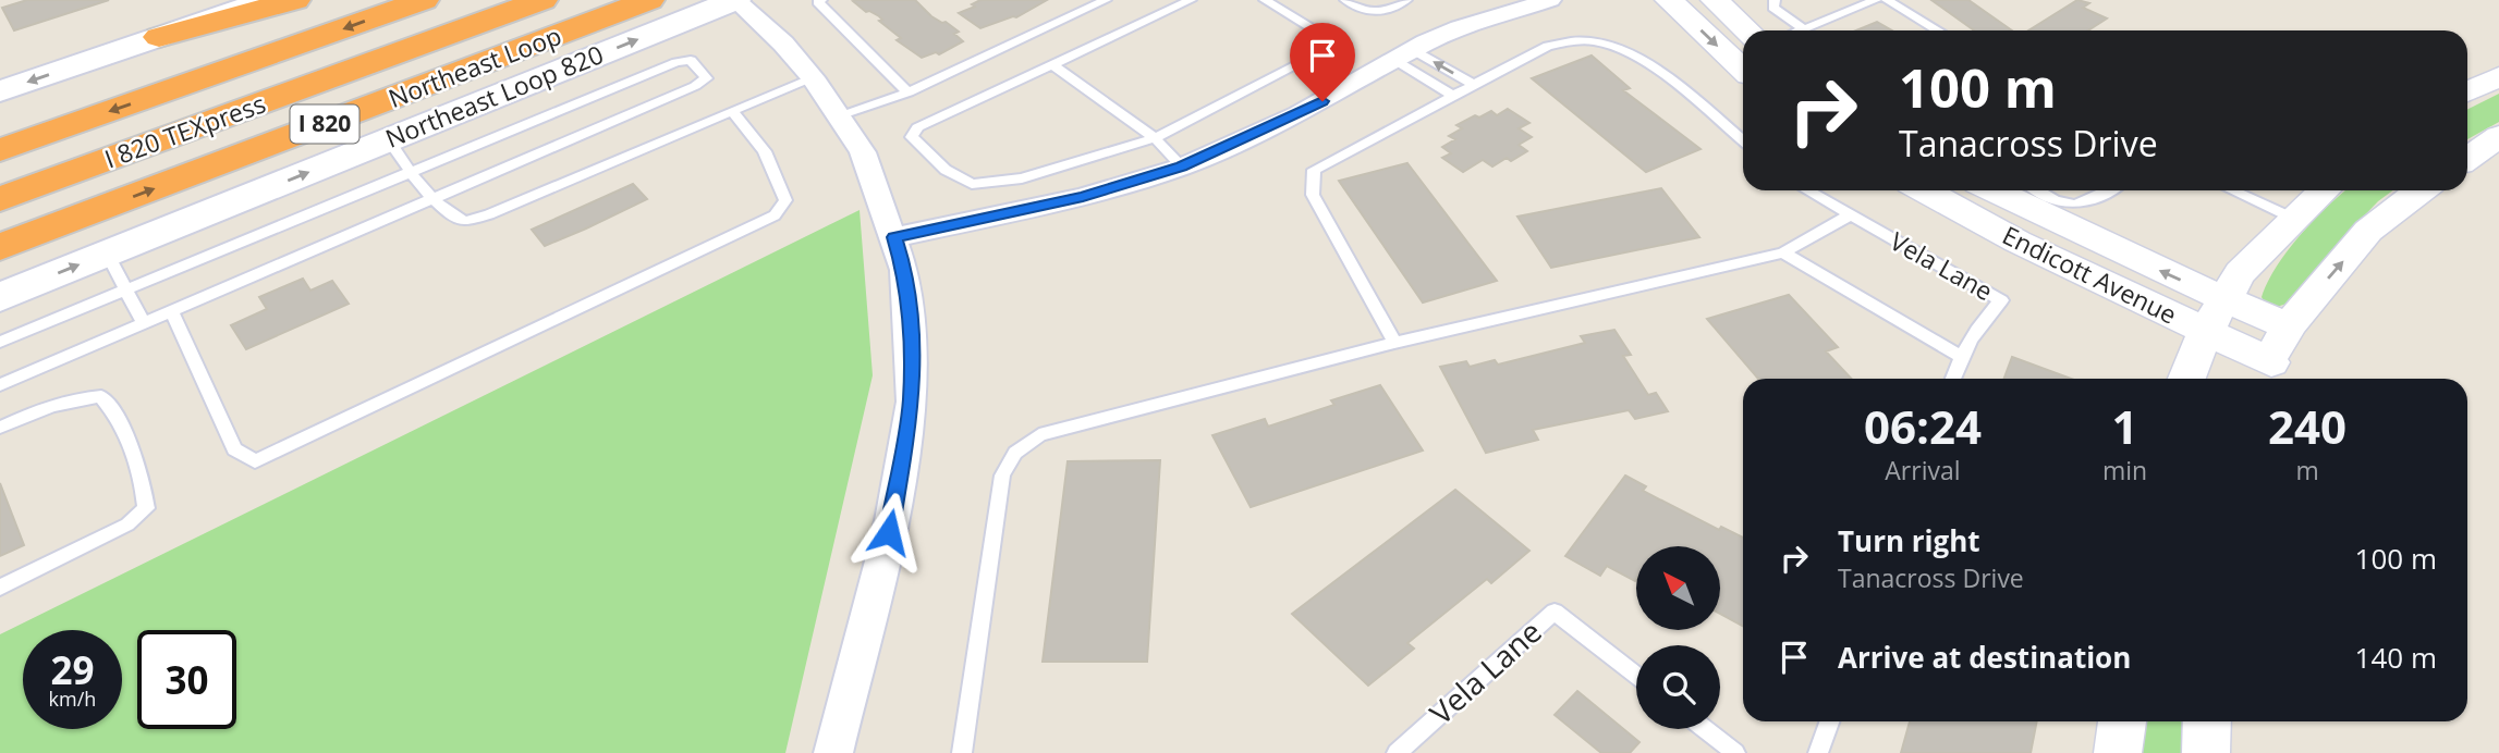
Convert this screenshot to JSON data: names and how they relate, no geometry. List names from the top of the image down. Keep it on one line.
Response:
{"streets":{"highway":["Northeast Loop","I 820","I 820 TEXpress"],"main road":["Northeast Loop 820"],"street":["Endicott Avenue"],"lane":["Vela Lane"]},"north":"top left","page":{"turn":["100 m","Tanacross Drive"],"eta":["06:24","Arrival","1","min","240","m"],"list":[{"name":"Turn right","note":"Tanacross Drive","value":"100 m"},{"name":"Arrive at destination","value":"140 m"}],"speed":"29 km/h","limit":"30"}}
